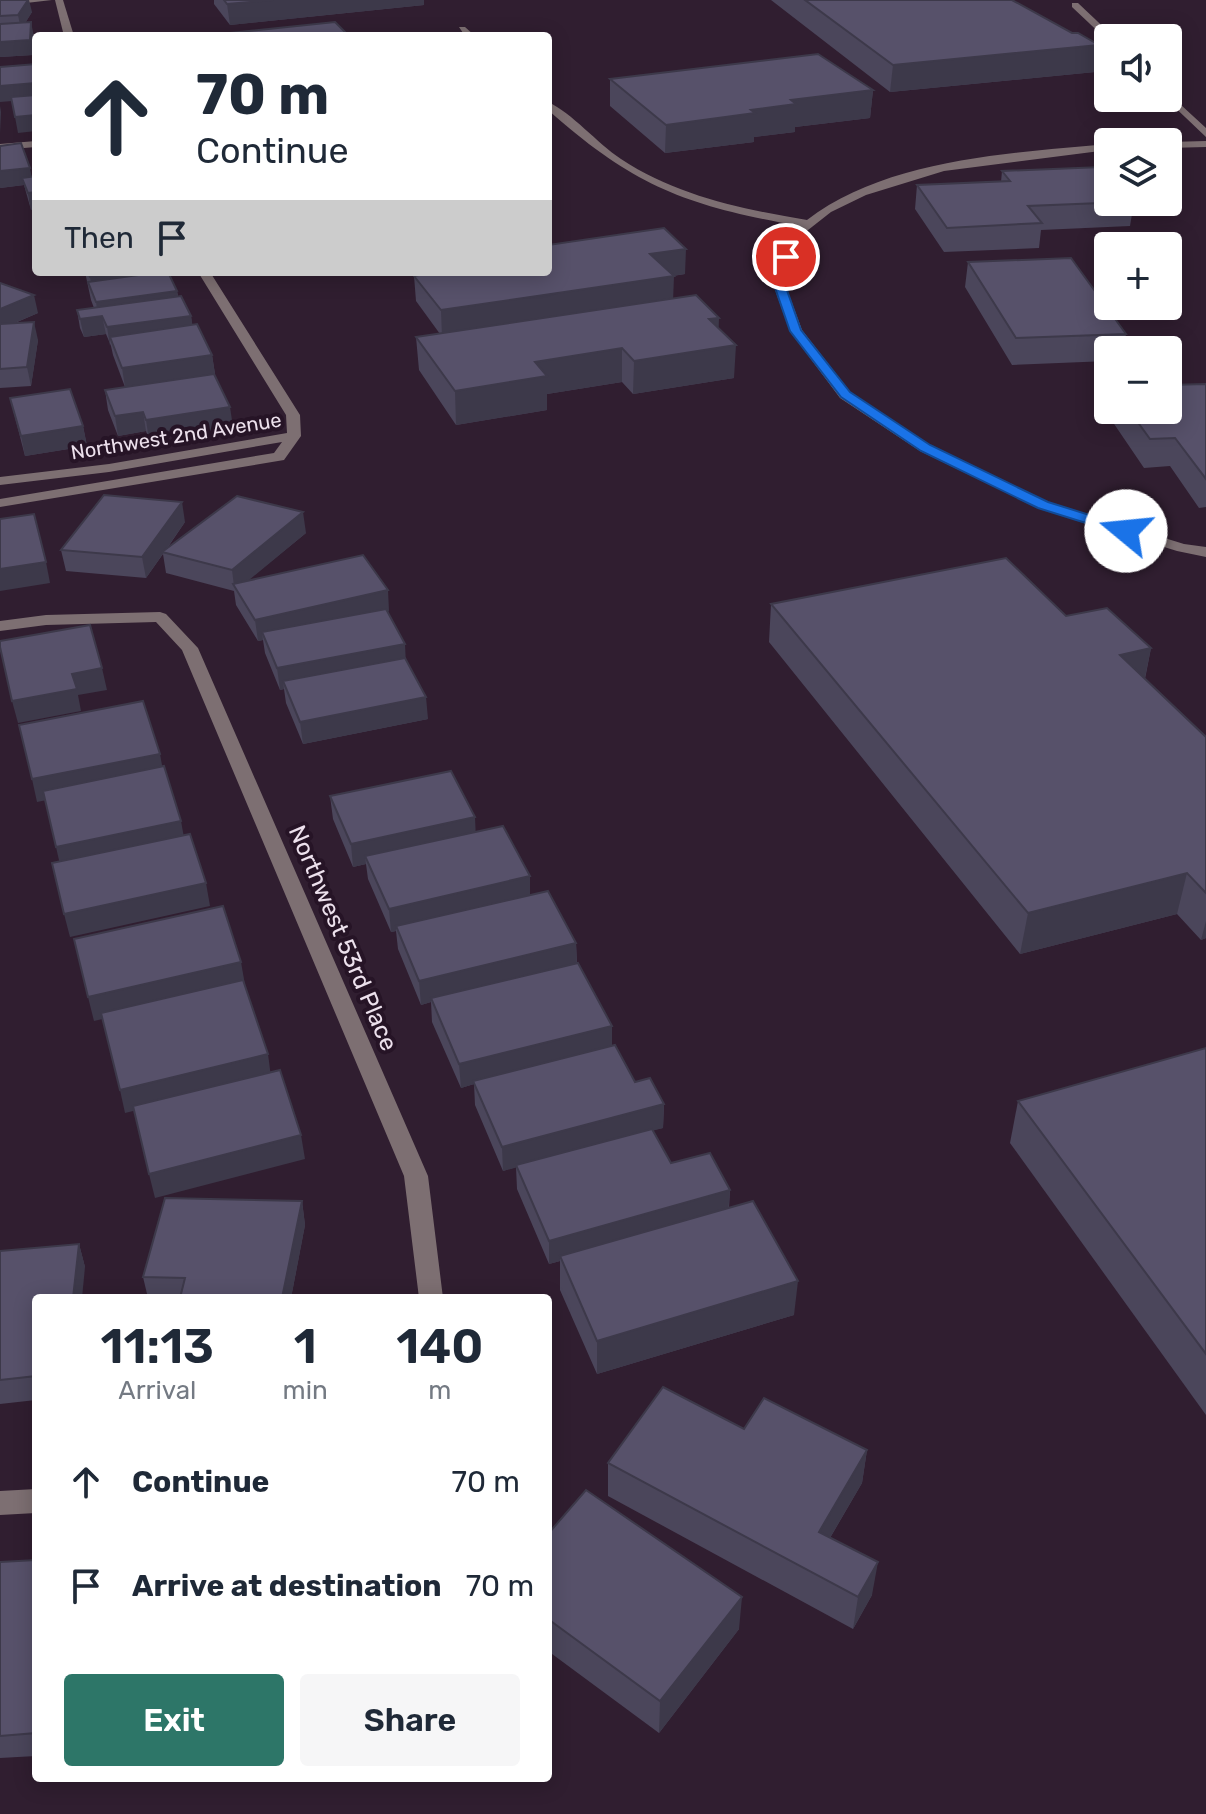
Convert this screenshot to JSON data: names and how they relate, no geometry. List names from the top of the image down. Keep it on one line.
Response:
{"streets":{"street":["Northwest 2nd Avenue","Northwest 53rd Place"]},"page":{"map_buttons":["+","−"],"turn":["70 m","Continue"],"then":"Then","eta":["11:13","Arrival","1","min","140","m"],"list":[{"name":"Continue","value":"70 m"},{"name":"Arrive at destination","value":"70 m"}],"buttons":["Exit","Share"]}}
